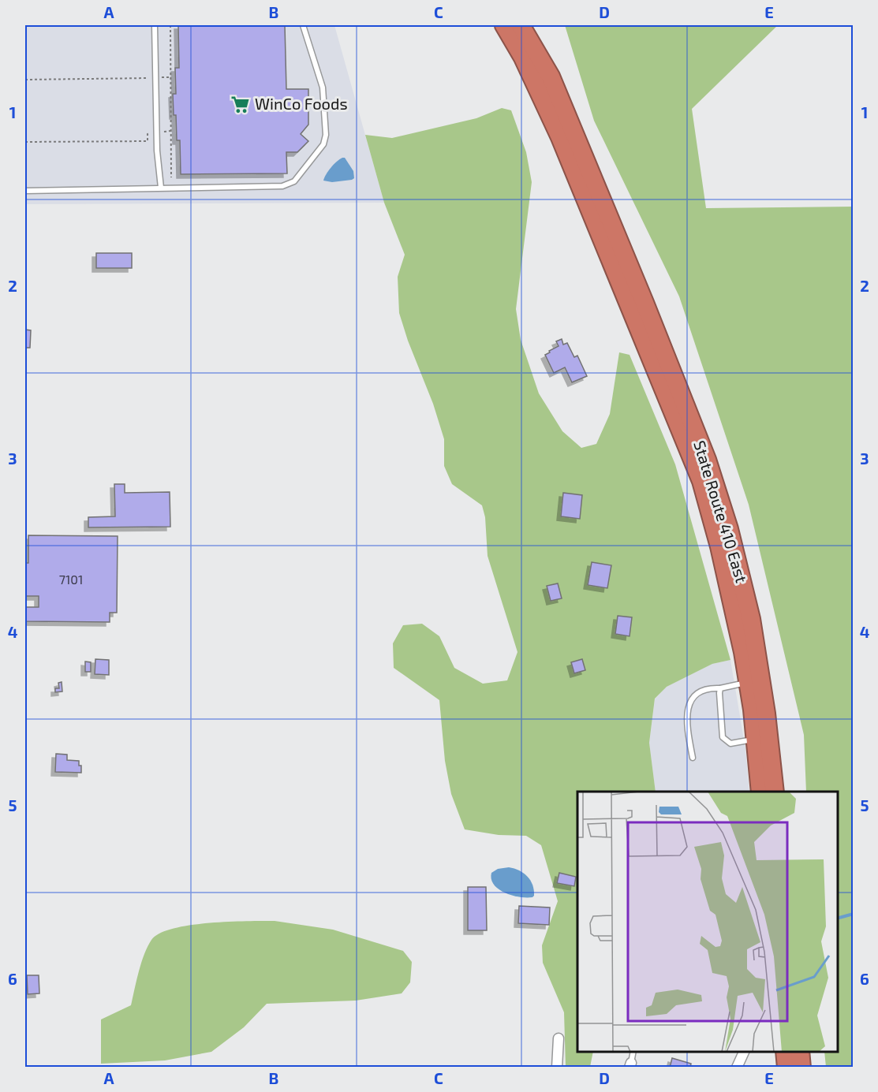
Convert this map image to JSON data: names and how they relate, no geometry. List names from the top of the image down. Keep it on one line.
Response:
{"streets":{"highway":["State Route 410 East"]},"places":{"supermarket":["WinCo Foods"]},"house_numbers":["7101"],"grid":{"columns":["A","B","C","D","E"],"rows":["1","2","3","4","5","6"]}}
